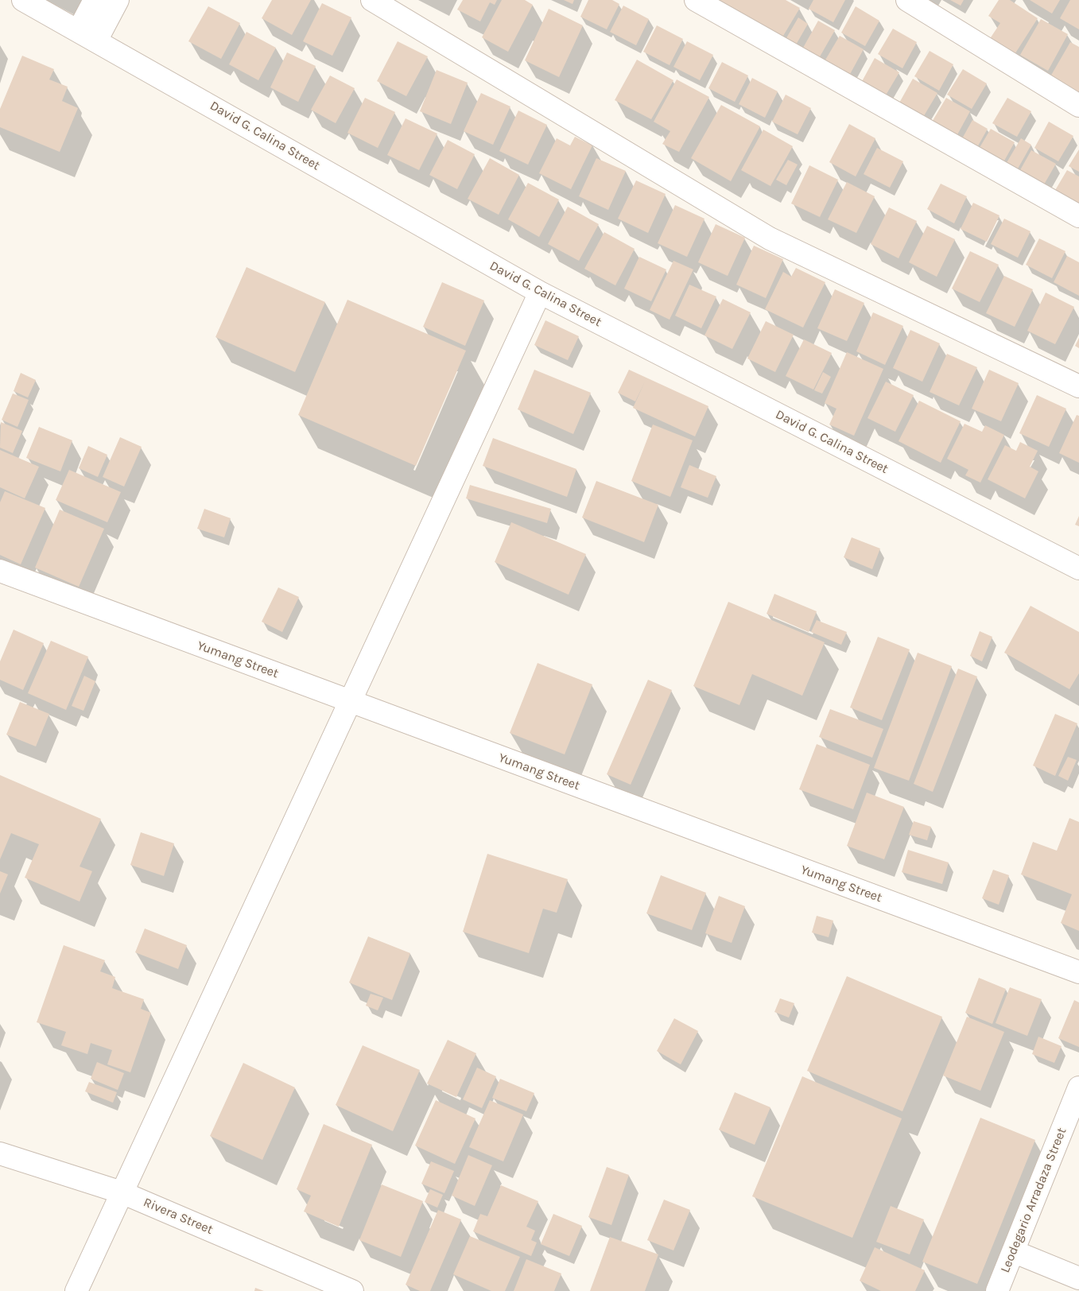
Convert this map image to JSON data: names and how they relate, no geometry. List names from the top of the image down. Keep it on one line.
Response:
{"streets":{"street":["David G. Calina Street","Yumang Street","Leodegario Arradaza Street","Rivera Street"]}}
